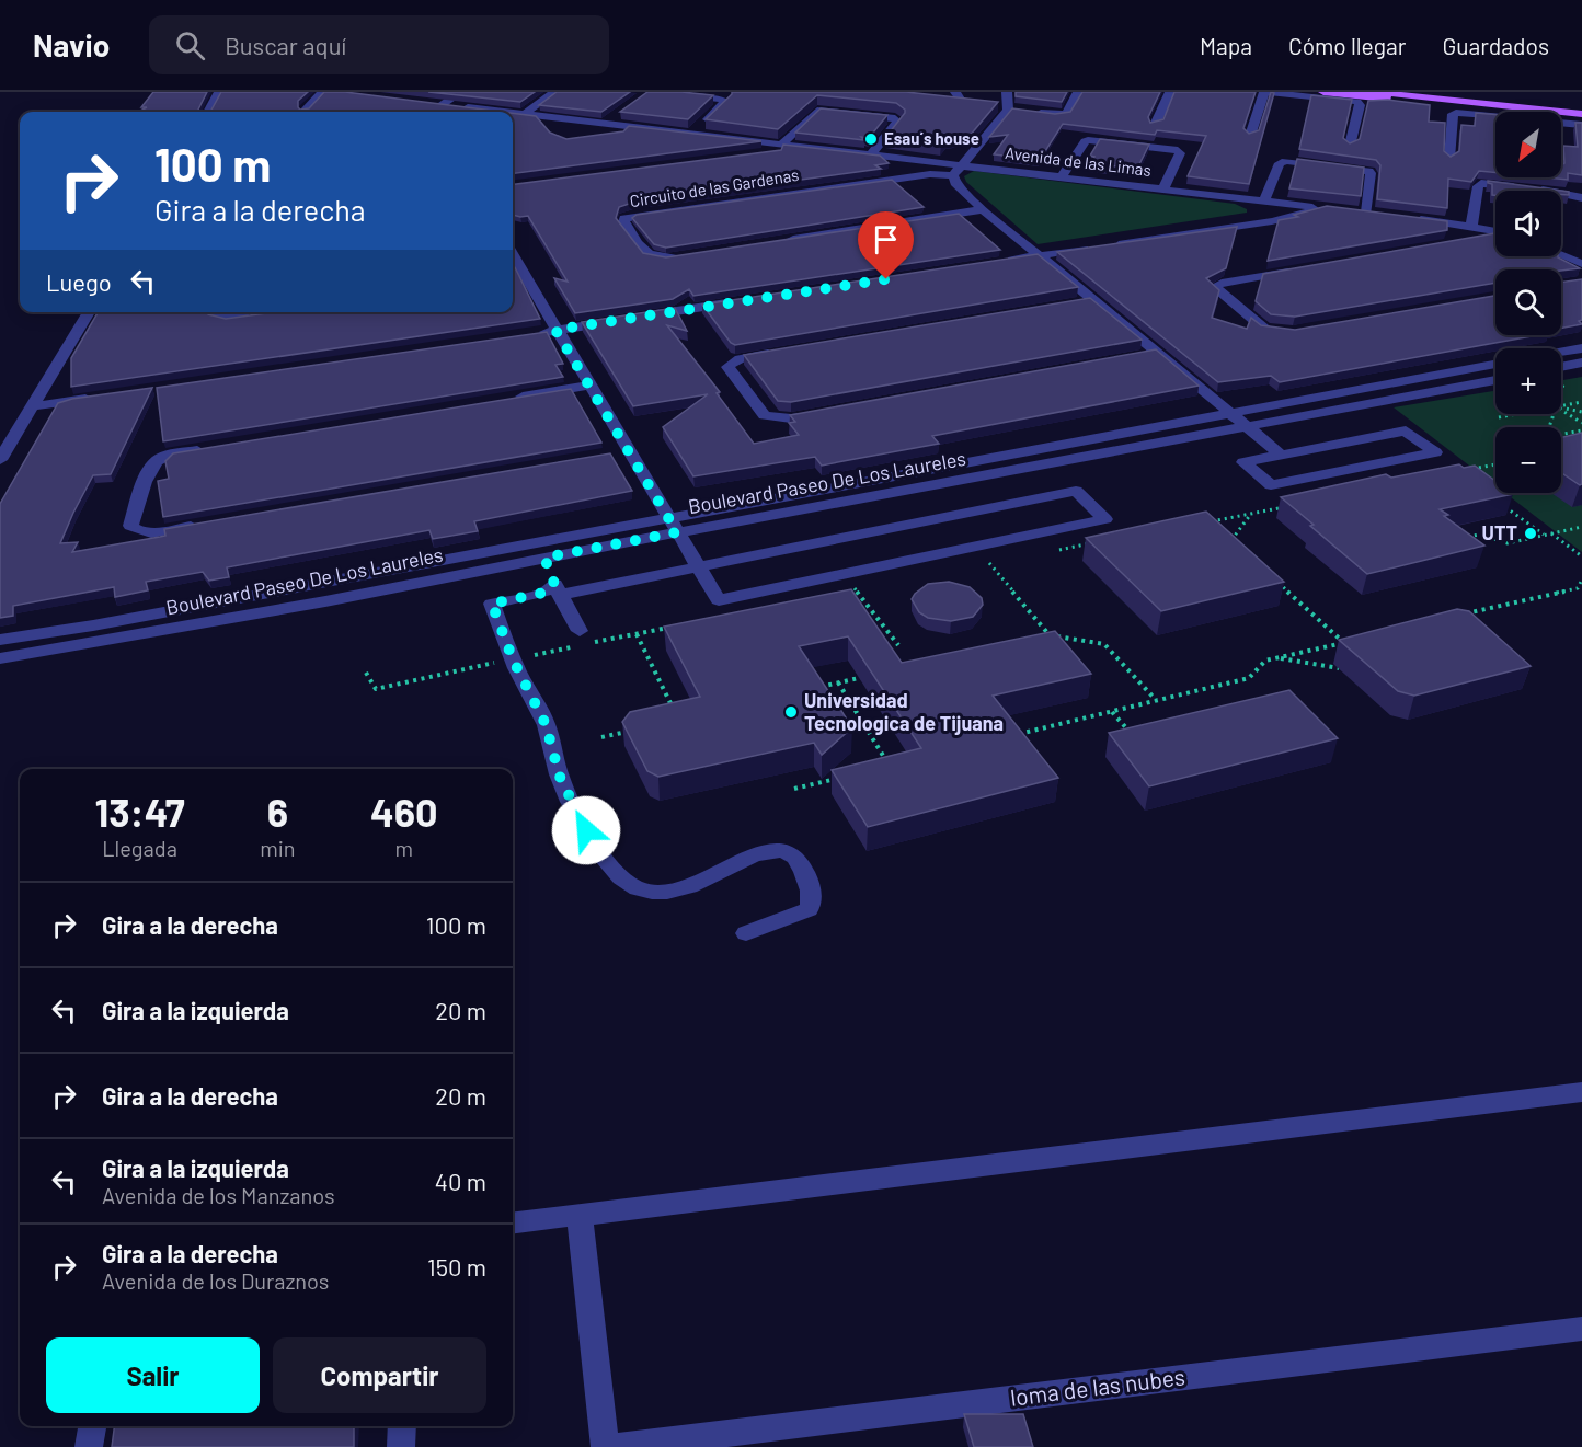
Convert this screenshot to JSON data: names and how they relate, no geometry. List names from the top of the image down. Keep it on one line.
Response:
{"streets":{"street":["Avenida de las Limas","Circuito de las Gardenas","Boulevard Paseo De Los Laureles","loma de las nubes"]},"crossings":[["Avenida de las Limas","Circuito de las Gardenas"]],"places":["Esau´s house","UTT","Universidad Tecnologica de Tijuana"],"north":"bottom left","page":{"header":"Navio","search":"Buscar aquí","nav":["Mapa","Cómo llegar","Guardados"],"map_buttons":["+","−"],"turn":["100 m","Gira a la derecha"],"then":"Luego","eta":["13:47","Llegada","6","min","460","m"],"list":[{"name":"Gira a la derecha","value":"100 m"},{"name":"Gira a la izquierda","value":"20 m"},{"name":"Gira a la derecha","value":"20 m"},{"name":"Gira a la izquierda","note":"Avenida de los Manzanos","value":"40 m"},{"name":"Gira a la derecha","note":"Avenida de los Duraznos","value":"150 m"}],"buttons":["Salir","Compartir"]}}
